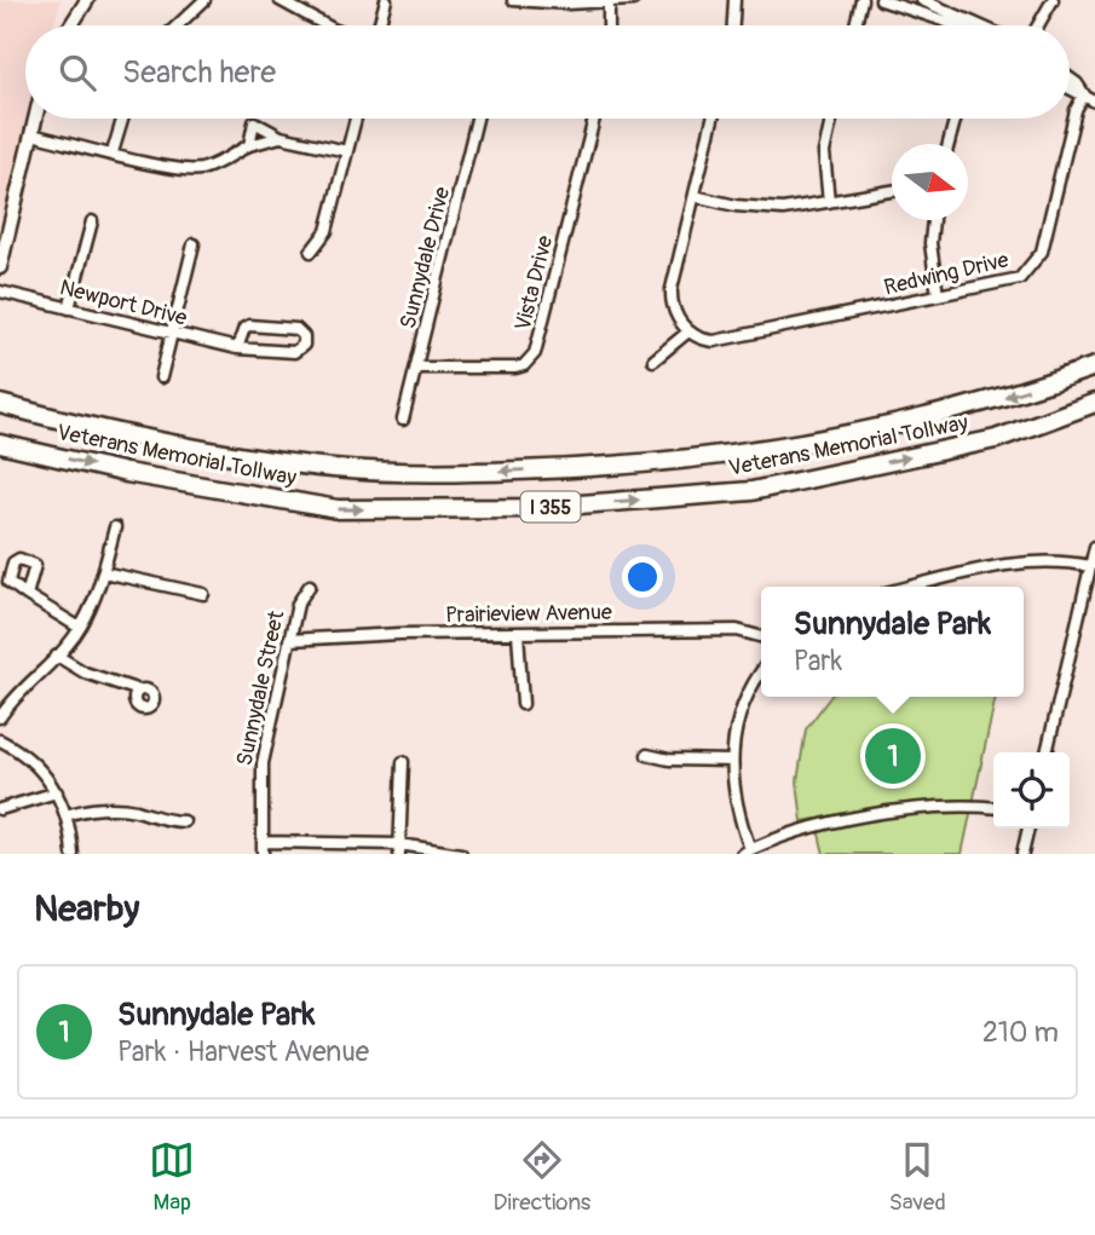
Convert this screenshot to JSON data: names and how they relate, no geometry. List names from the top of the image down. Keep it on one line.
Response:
{"streets":{"highway":["Veterans Memorial Tollway","I 355"],"street":["Sunnydale Drive","Redwing Drive","Vista Drive","Newport Drive","Prairieview Avenue","Sunnydale Street"]},"crossings":[["Sunnydale Drive","Vista Drive"],["Prairieview Avenue","Sunnydale Street"]],"north":"right","page":{"search":"Search here","popup":["Sunnydale Park","Park"],"pins":"1","heading":"Nearby","list":[{"mark":"1","name":"Sunnydale Park","note":"Park · Harvest Avenue","value":"210 m"}],"nav":["Map","Directions","Saved"]}}
